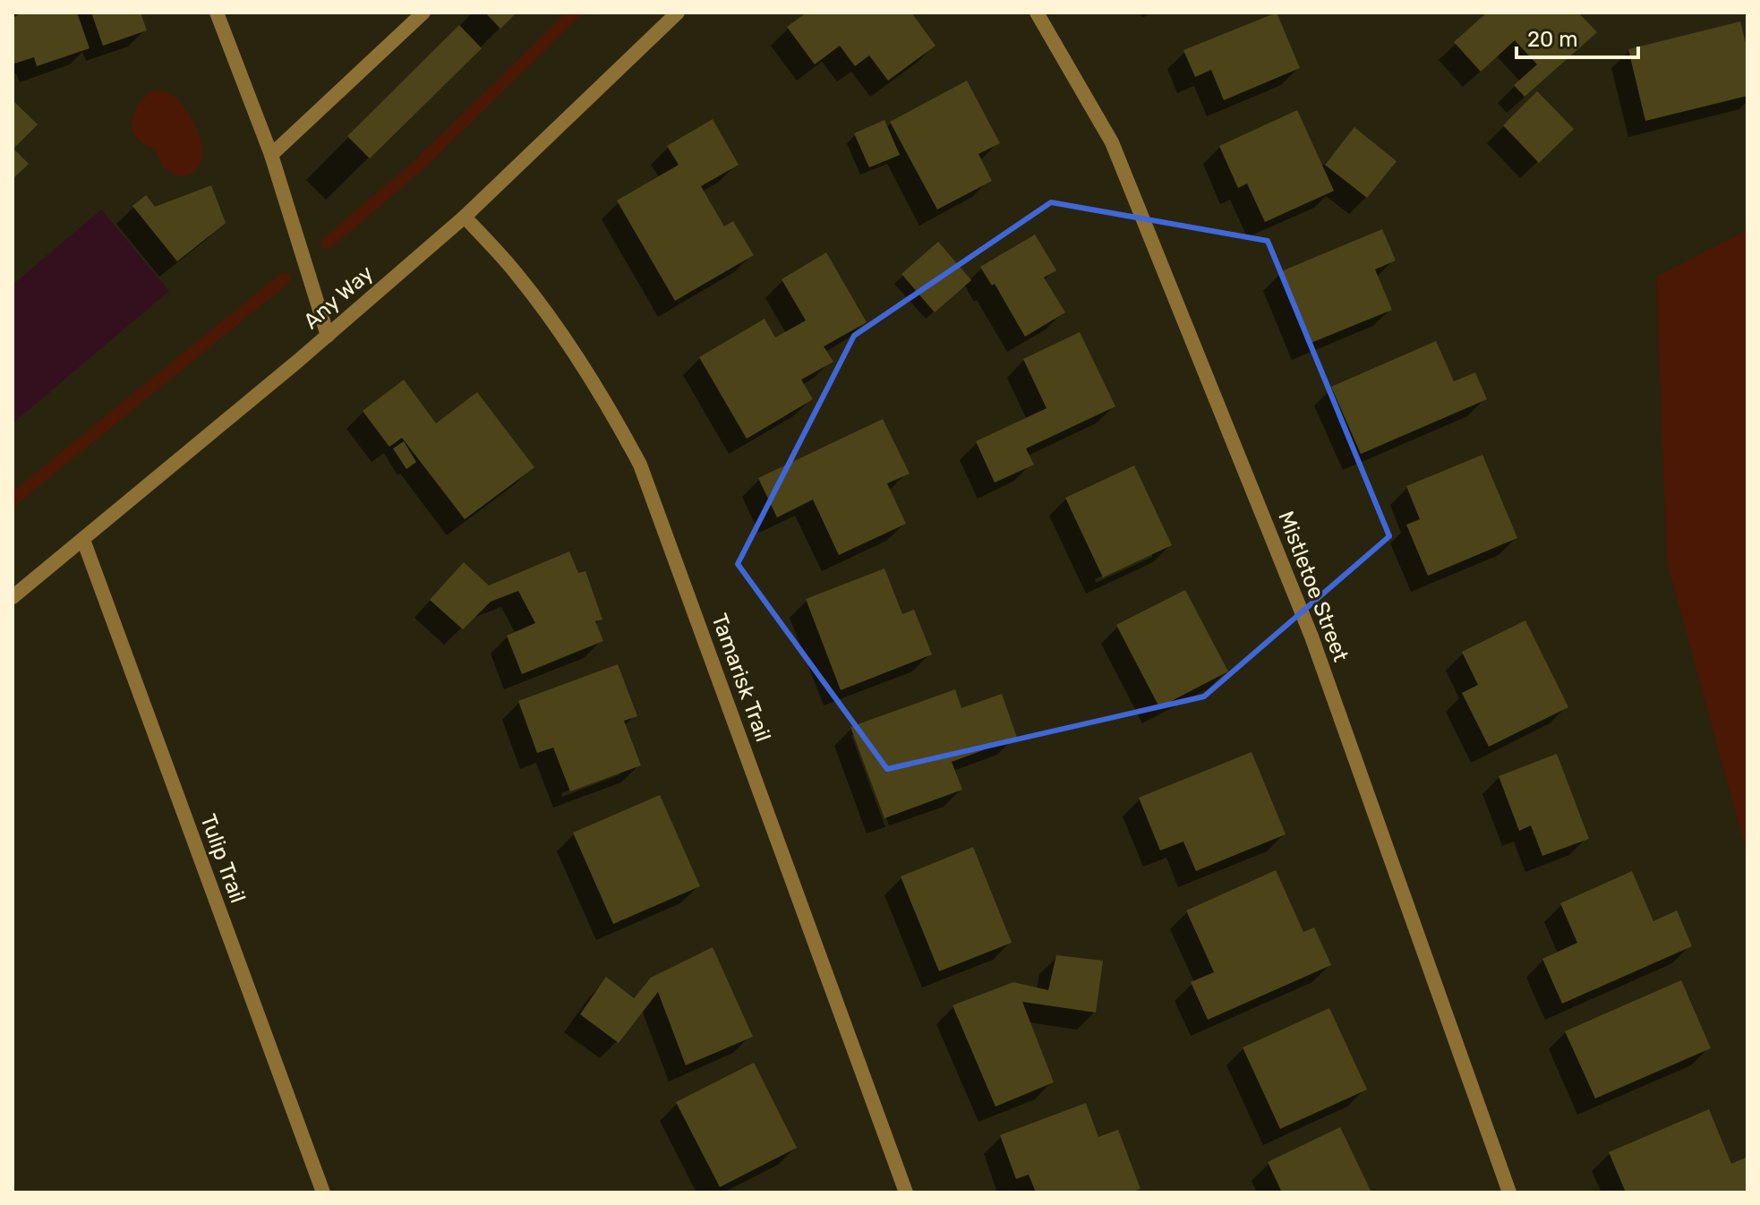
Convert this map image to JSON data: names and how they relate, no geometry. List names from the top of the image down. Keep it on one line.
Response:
{"streets":{"street":["Any Way","Mistletoe Street","Tamarisk Trail","Tulip Trail"]},"crossings":[["Any Way","Tamarisk Trail"],["Any Way","Tulip Trail"]],"scale_bar":"20 m"}
